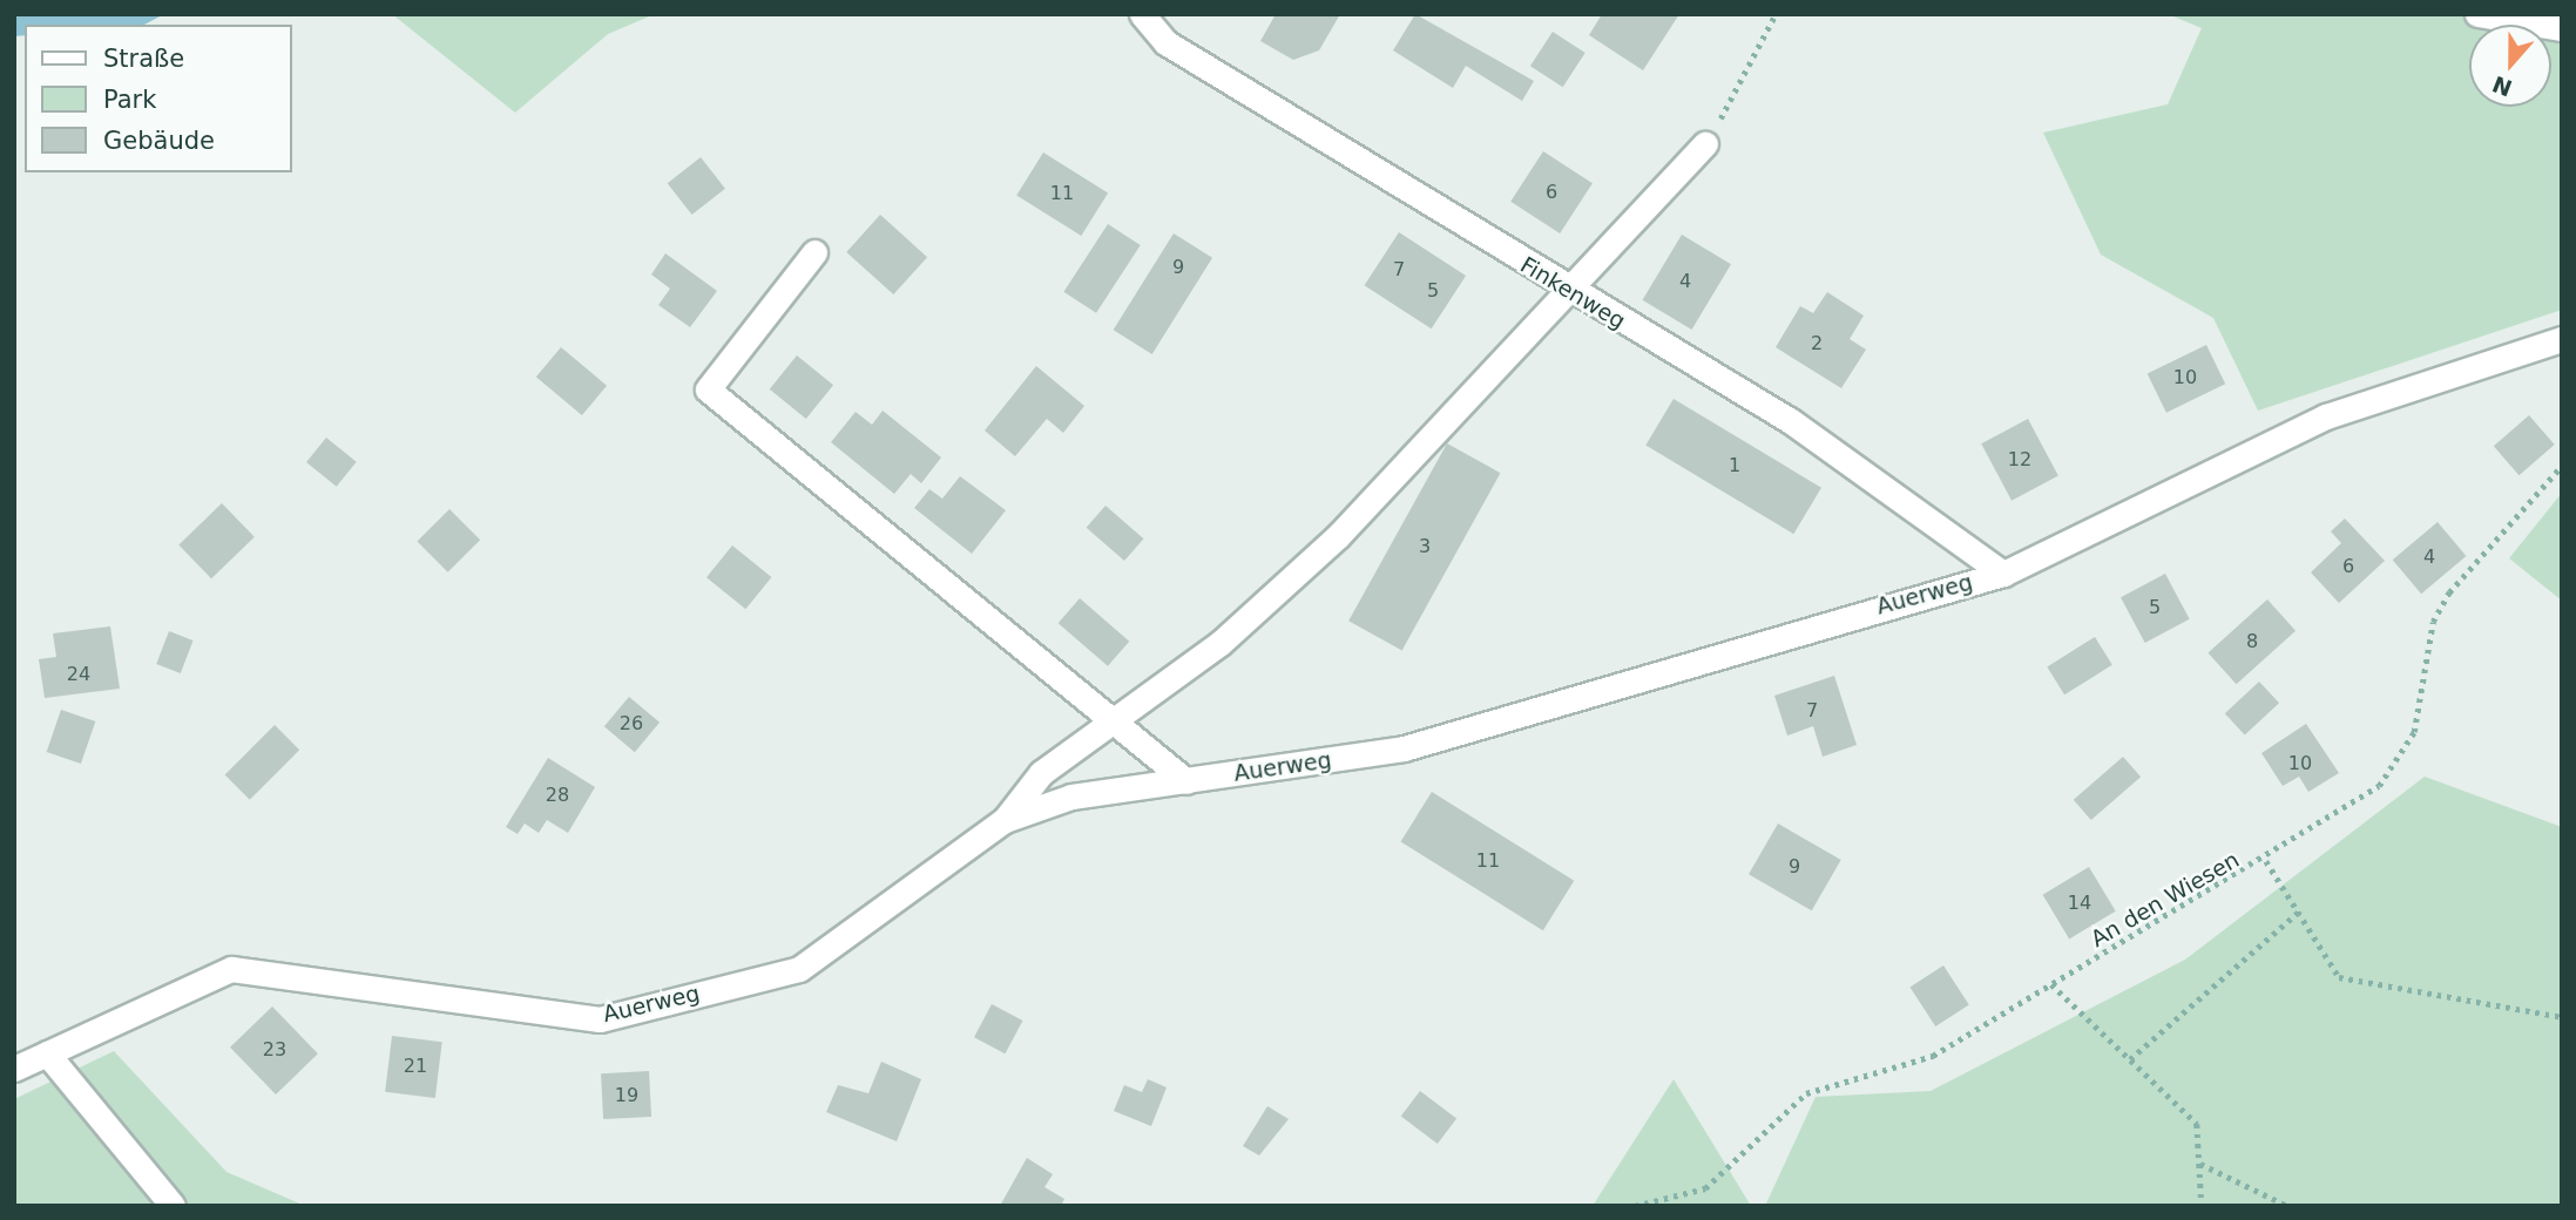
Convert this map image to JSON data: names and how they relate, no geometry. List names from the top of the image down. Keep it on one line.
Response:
{"streets":{"street":["Finkenweg","Auerweg"],"path":["An den Wiesen"]},"crossings":[["Finkenweg","Auerweg"]],"house_numbers":["6","11","9","7","4","5","2","10","12","1","3","4","6","5","8","24","7","26","10","28","11","9","14","23","21","19"],"legend":["Straße","Park","Gebäude"],"north":"bottom"}
